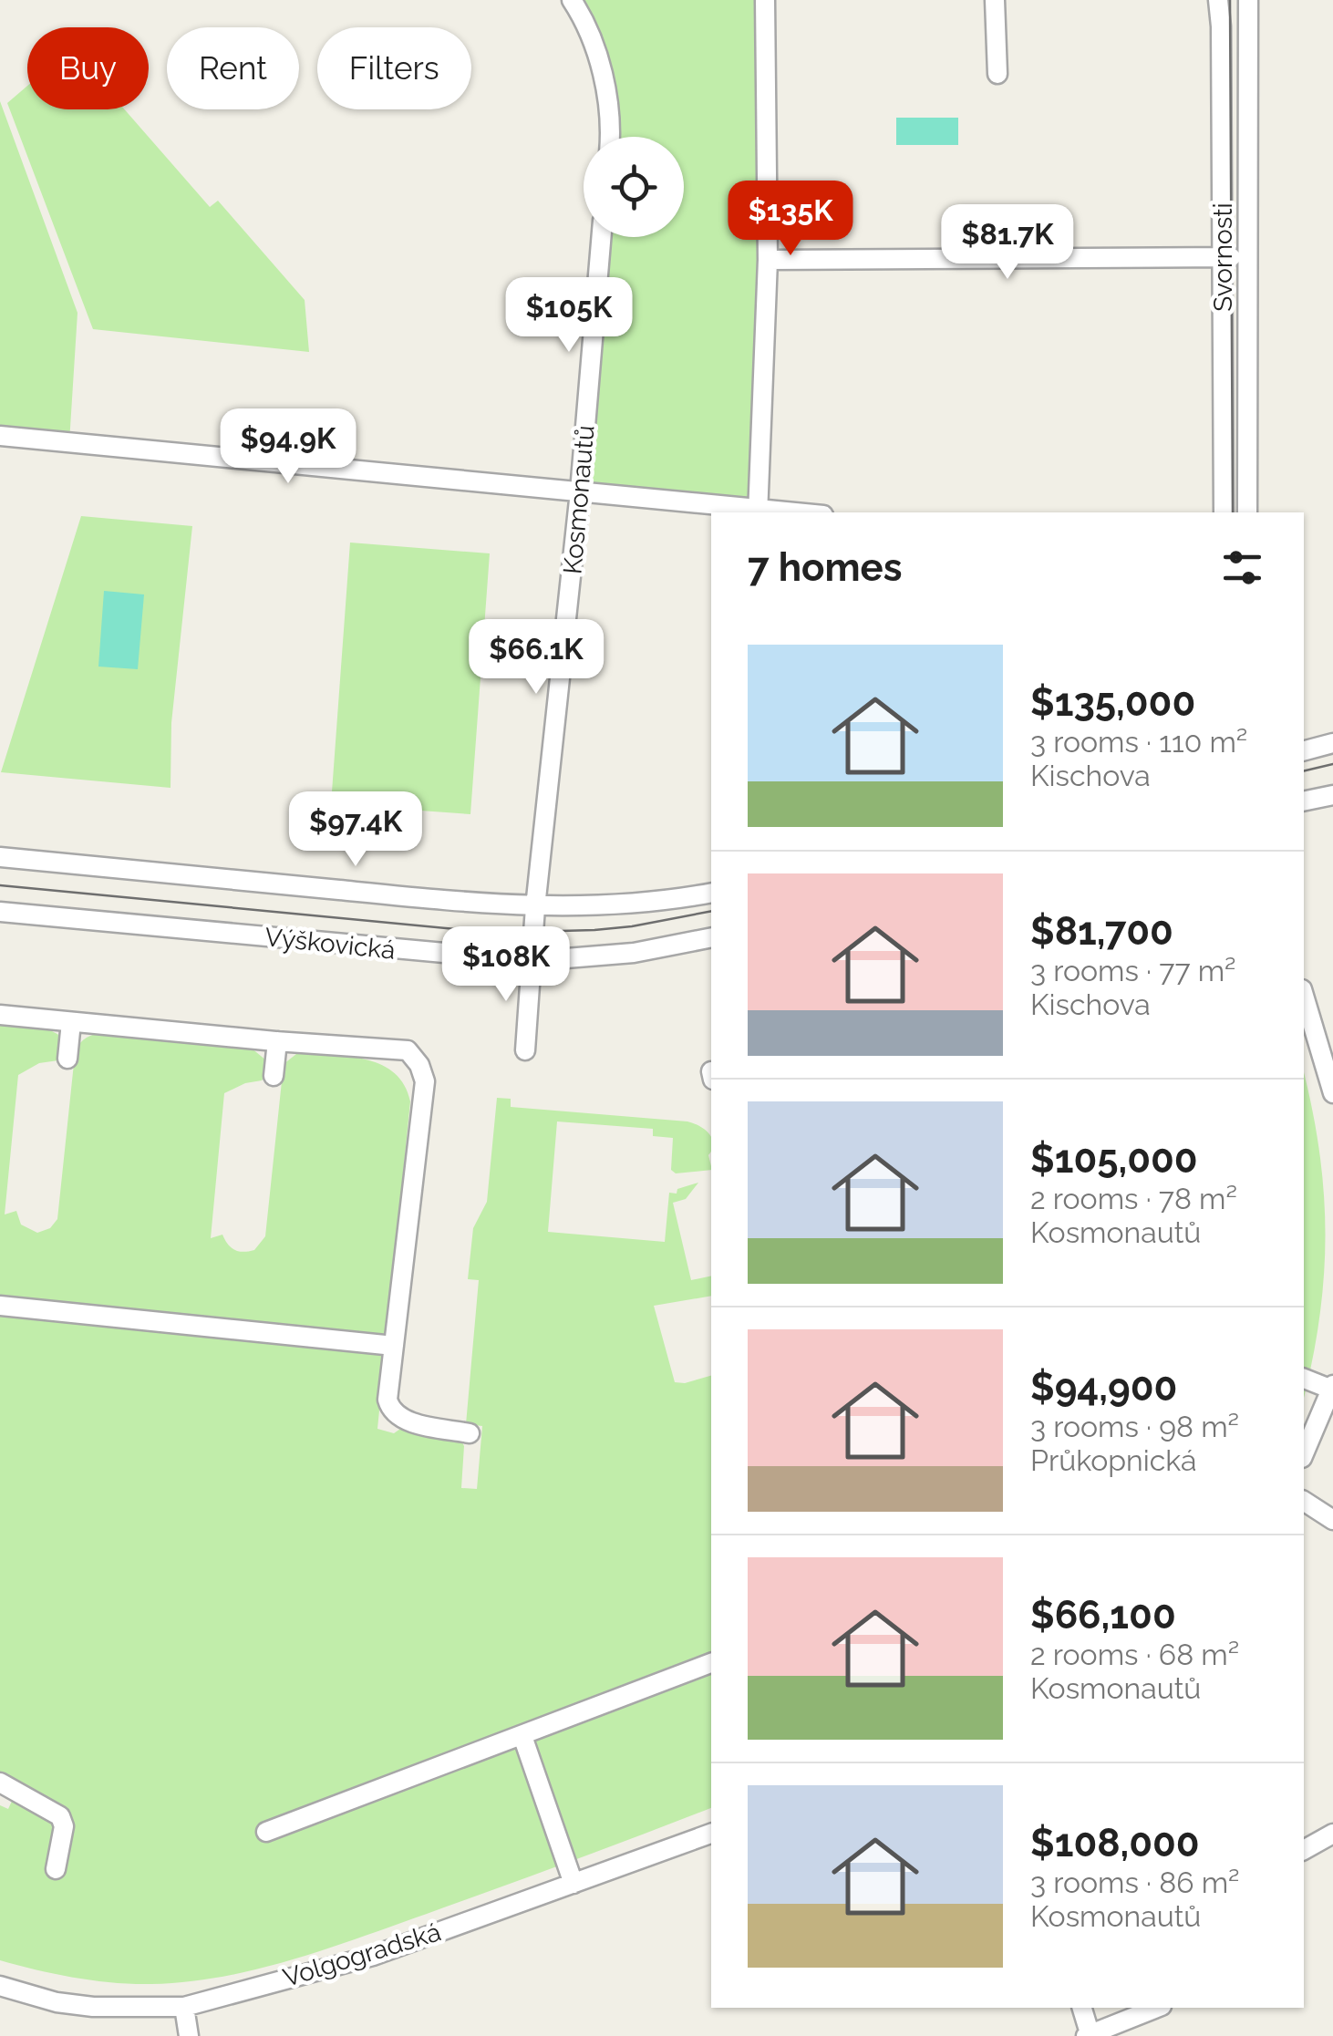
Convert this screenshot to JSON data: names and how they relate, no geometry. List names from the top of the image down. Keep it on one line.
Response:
{"streets":{"street":["Svornosti","Kosmonautů","Výškovická","Volgogradská"]},"crossings":[["Kosmonautů","Výškovická"]],"page":{"chip":["Buy","Rent","Filters"],"price":["$135K","$81.7K","$105K","$94.9K","$66.1K","$97.4K","$108K"],"heading":"7 homes","list":[{"name":"$135,000","note":"3 rooms · 110 m² · Kischova"},{"name":"$81,700","note":"3 rooms · 77 m² · Kischova"},{"name":"$105,000","note":"2 rooms · 78 m² · Kosmonautů"},{"name":"$94,900","note":"3 rooms · 98 m² · Průkopnická"},{"name":"$66,100","note":"2 rooms · 68 m² · Kosmonautů"},{"name":"$108,000","note":"3 rooms · 86 m² · Kosmonautů"}]}}
